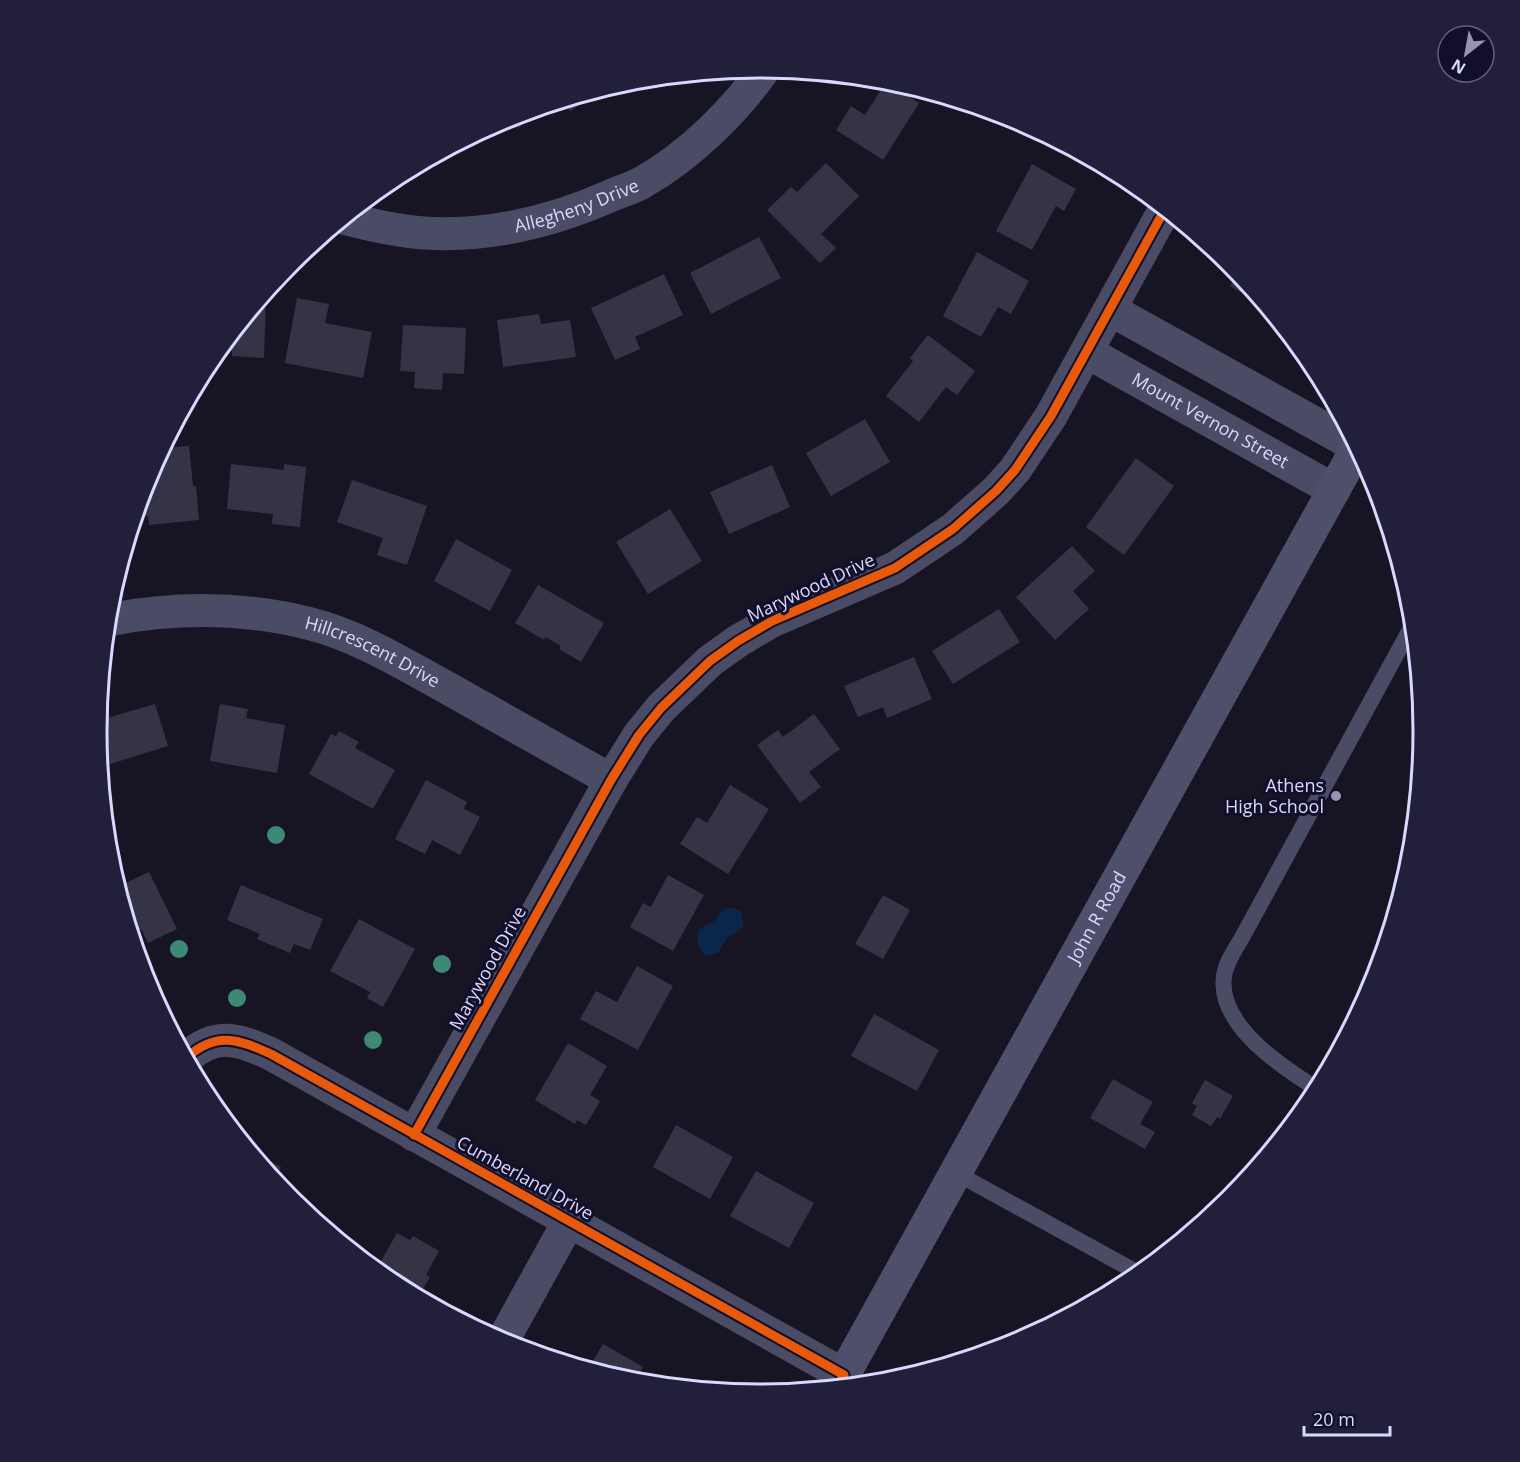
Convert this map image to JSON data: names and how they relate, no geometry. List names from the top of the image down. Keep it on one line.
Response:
{"streets":{"main road":["John R Road"],"street":["Allegheny Drive","Mount Vernon Street","Marywood Drive","Hillcrescent Drive","Cumberland Drive"]},"crossings":[["Mount Vernon Street","Marywood Drive"],["Mount Vernon Street","John R Road"],["Marywood Drive","Hillcrescent Drive"],["Marywood Drive","Cumberland Drive"]],"places":["Athens High School"],"scale_bar":"20 m","north":"bottom left"}
